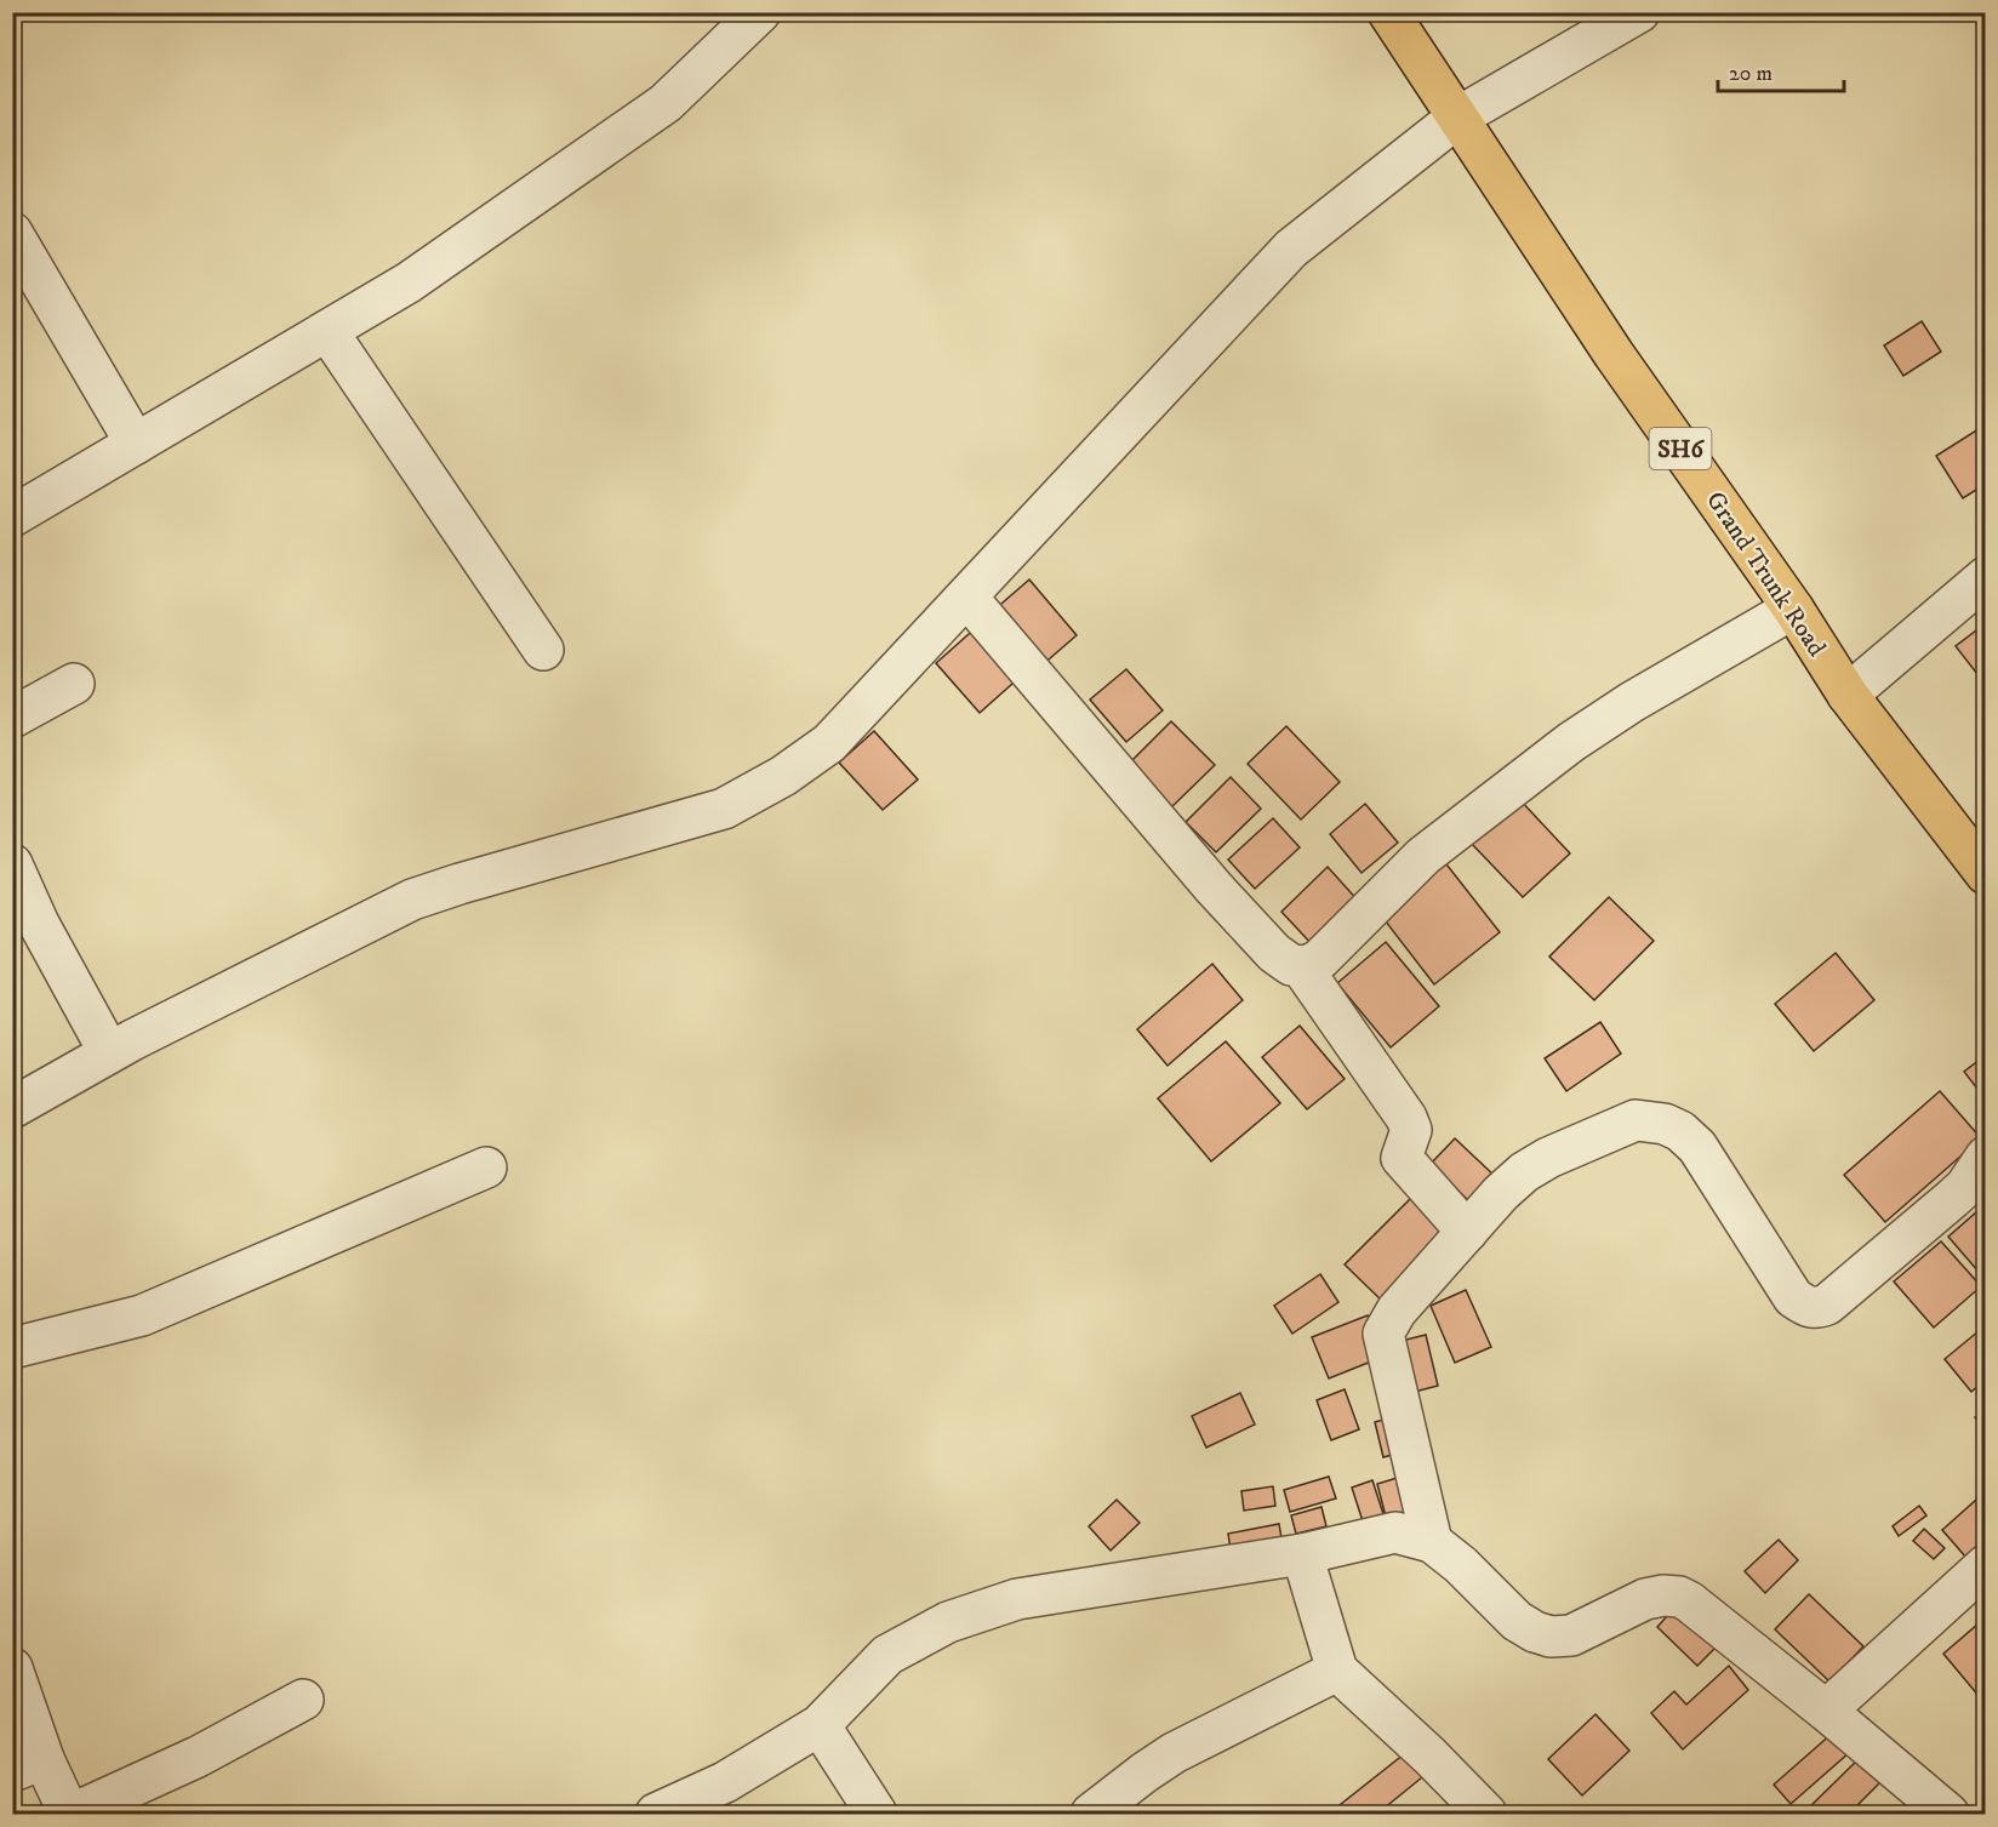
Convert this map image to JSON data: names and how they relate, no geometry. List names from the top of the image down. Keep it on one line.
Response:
{"streets":{"main road":["SH6","Grand Trunk Road"]},"scale_bar":"20 m"}
